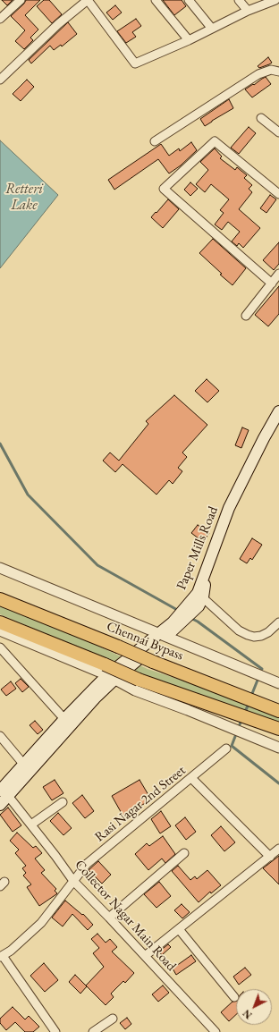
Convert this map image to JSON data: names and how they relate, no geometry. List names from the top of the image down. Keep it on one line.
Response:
{"streets":{"highway":["Chennai Bypass"],"main road":["Paper Mills Road"],"street":["Rasi Nagar 2nd Street","Collector Nagar Main Road"]},"crossings":[["Paper Mills Road","Collector Nagar Main Road"],["Rasi Nagar 2nd Street","Collector Nagar Main Road"]],"water":["Retteri Lake"],"north":"bottom left"}
